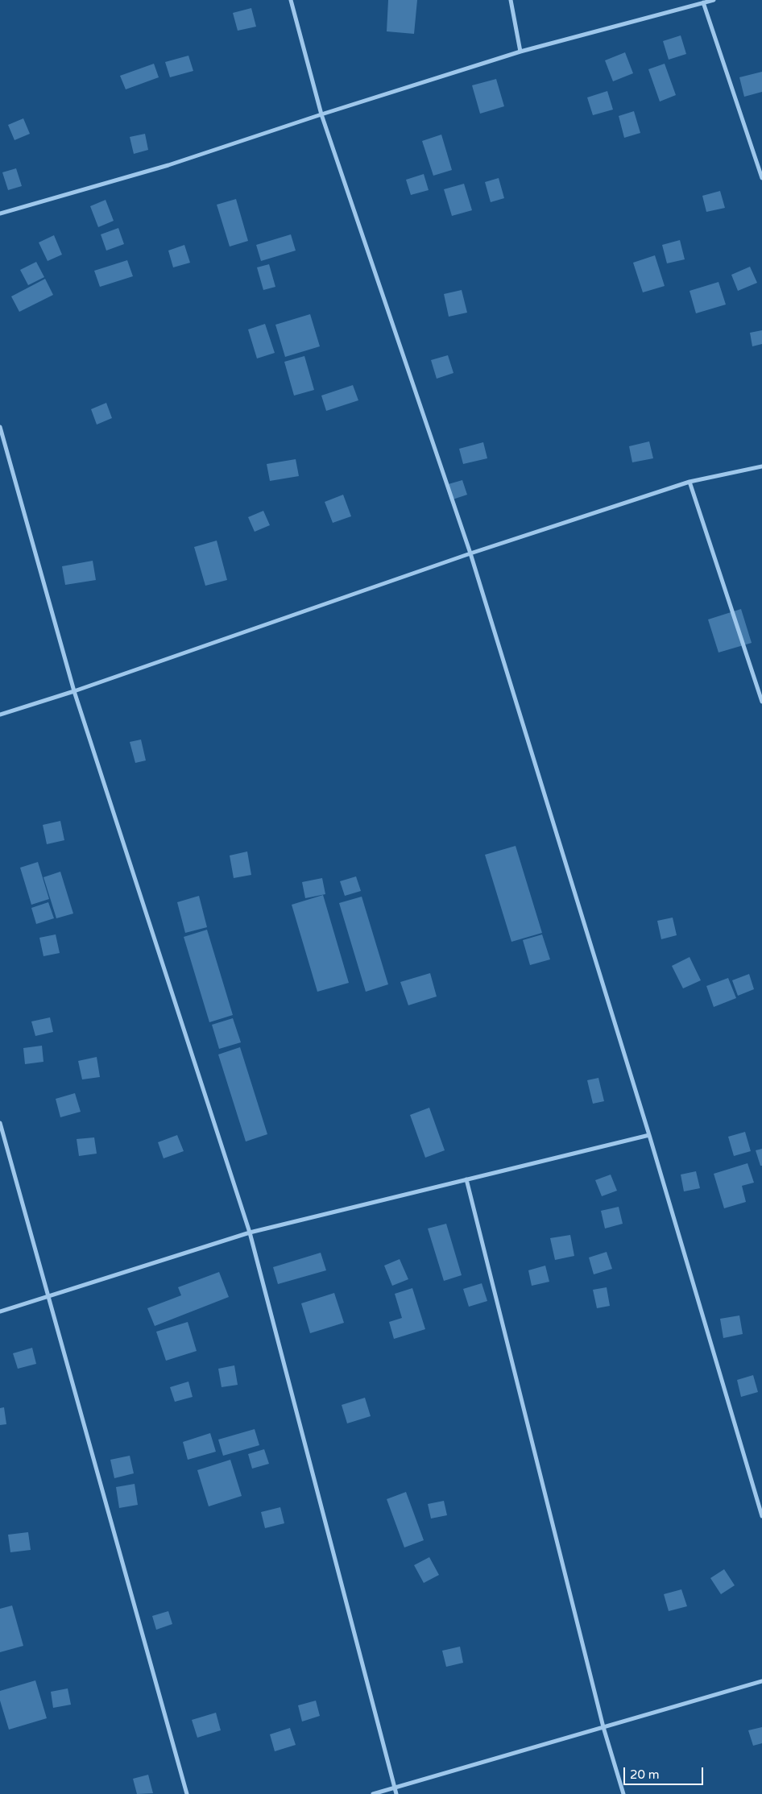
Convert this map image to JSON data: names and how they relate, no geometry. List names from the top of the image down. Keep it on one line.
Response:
{"scale_bar":"20 m"}
